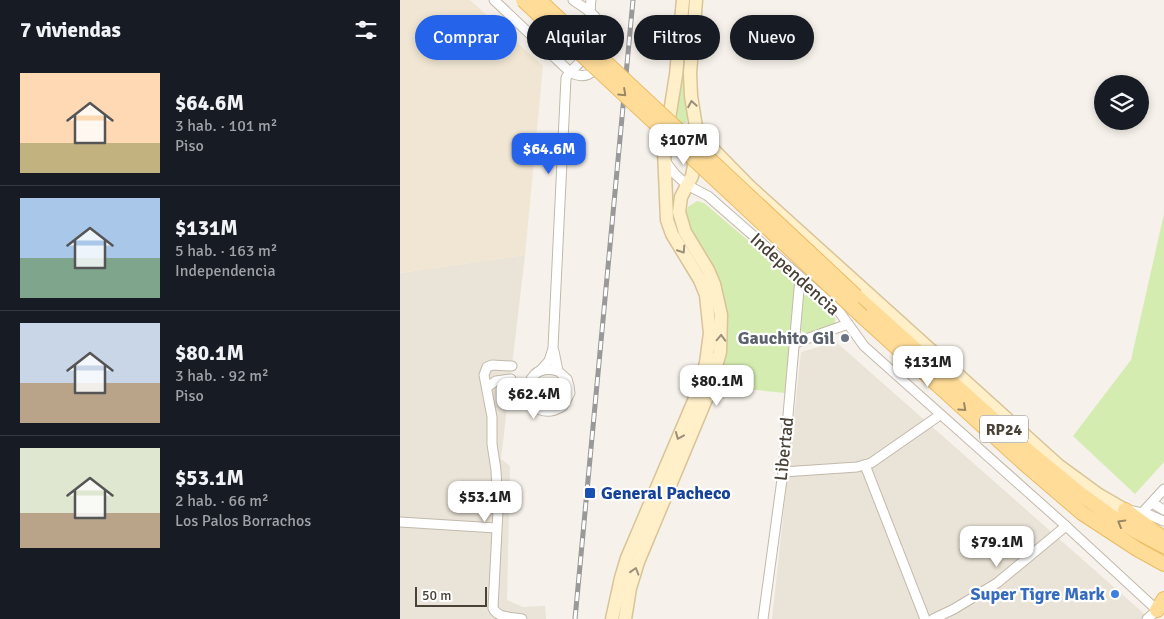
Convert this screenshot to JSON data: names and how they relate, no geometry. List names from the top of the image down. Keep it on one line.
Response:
{"streets":{"main road":["RP24"],"street":["Independencia","Libertad"]},"crossings":[["Independencia","Libertad"]],"places":{"other":["Gauchito Gil","Super Tigre Mark"],"transit":["General Pacheco"]},"scale_bar":"50 m","page":{"heading":"7 viviendas","chip":["Comprar","Alquilar","Filtros","Nuevo"],"list":[{"name":"$64.6M","note":"3 hab. · 101 m² · Piso"},{"name":"$131M","note":"5 hab. · 163 m² · Independencia"},{"name":"$80.1M","note":"3 hab. · 92 m² · Piso"},{"name":"$53.1M","note":"2 hab. · 66 m² · Los Palos Borrachos"}],"price":["$107M","$64.6M","$131M","$80.1M","$62.4M","$53.1M","$79.1M"],"scale":"50 m"}}
